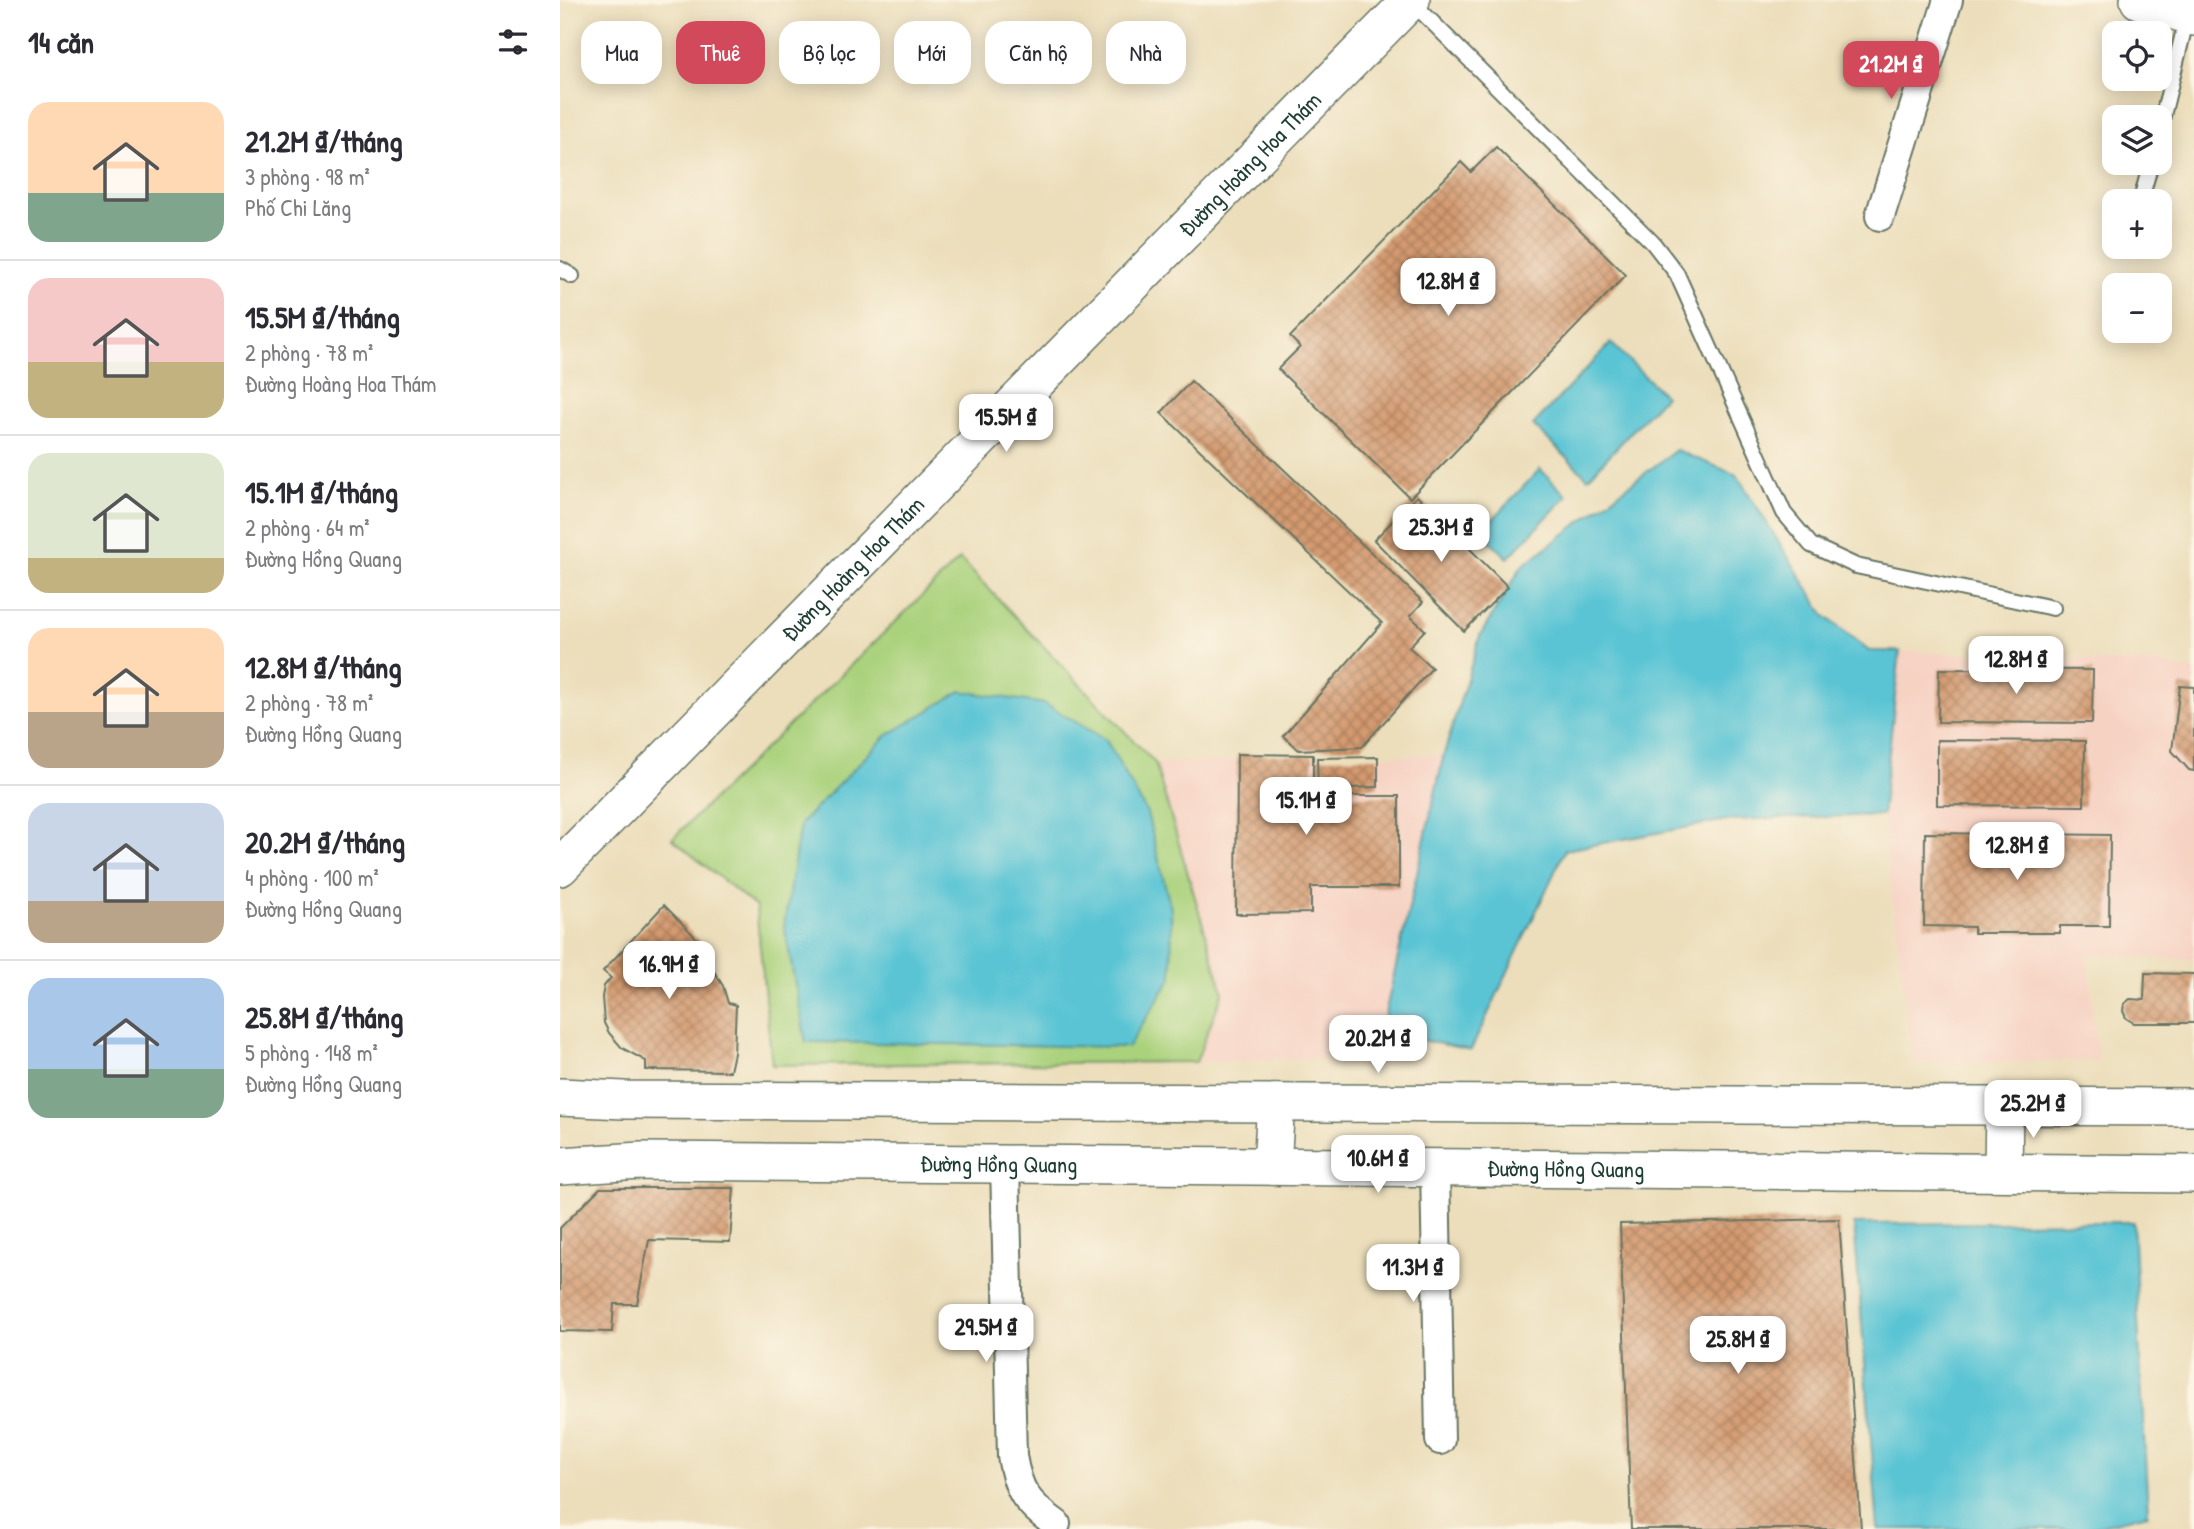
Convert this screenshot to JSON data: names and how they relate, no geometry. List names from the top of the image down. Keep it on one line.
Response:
{"streets":{"street":["Đường Hoàng Hoa Thám","Đường Hồng Quang"]},"page":{"heading":"14 căn","map_buttons":["+","−"],"chip":["Mua","Thuê","Bộ lọc","Mới","Căn hộ","Nhà"],"price":["21.2M ₫","12.8M ₫","15.5M ₫","25.3M ₫","12.8M ₫","15.1M ₫","12.8M ₫","16.9M ₫","20.2M ₫","25.2M ₫","10.6M ₫","11.3M ₫","29.5M ₫","25.8M ₫"],"list":[{"name":"21.2M ₫/tháng","note":"3 phòng · 98 m² · Phố Chi Lăng"},{"name":"15.5M ₫/tháng","note":"2 phòng · 78 m² · Đường Hoàng Hoa Thám"},{"name":"15.1M ₫/tháng","note":"2 phòng · 64 m² · Đường Hồng Quang"},{"name":"12.8M ₫/tháng","note":"2 phòng · 78 m² · Đường Hồng Quang"},{"name":"20.2M ₫/tháng","note":"4 phòng · 100 m² · Đường Hồng Quang"},{"name":"25.8M ₫/tháng","note":"5 phòng · 148 m² · Đường Hồng Quang"}]}}
